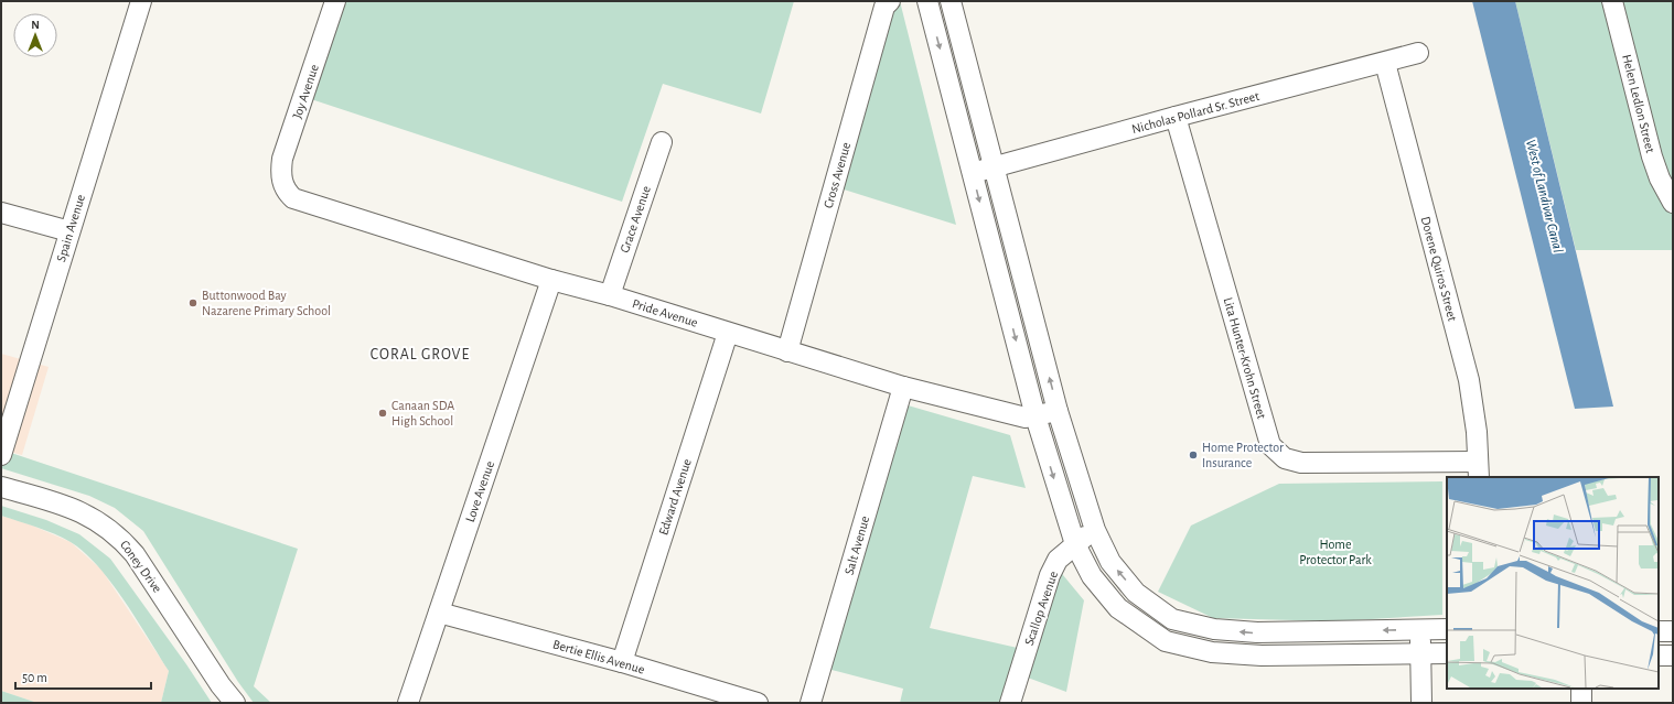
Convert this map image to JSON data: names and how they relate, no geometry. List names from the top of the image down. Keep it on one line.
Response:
{"streets":{"street":["Joy Avenue","Helen Ledlon Street","Nicholas Pollard Sr. Street","Cross Avenue","Grace Avenue","Spain Avenue","Dorene Quiros Street","Pride Avenue","Lita Hunter-Krohn Street","Love Avenue","Edward Avenue","Salt Avenue","Coney Drive","Scallop Avenue","Bertie Ellis Avenue"]},"crossings":[["Joy Avenue","Pride Avenue"],["Nicholas Pollard Sr. Street","Dorene Quiros Street"],["Nicholas Pollard Sr. Street","Lita Hunter-Krohn Street"],["Cross Avenue","Pride Avenue"],["Grace Avenue","Pride Avenue"],["Dorene Quiros Street","Lita Hunter-Krohn Street"],["Pride Avenue","Love Avenue"],["Pride Avenue","Edward Avenue"],["Pride Avenue","Salt Avenue"],["Love Avenue","Bertie Ellis Avenue"],["Edward Avenue","Bertie Ellis Avenue"]],"districts":["CORAL GROVE"],"water":["West of Landivar Canal"],"parks":["Home Protector Park"],"places":["Buttonwood Bay Nazarene Primary School","Canaan SDA High School","Home Protector Insurance"],"scale_bar":"50 m","north":"top"}
